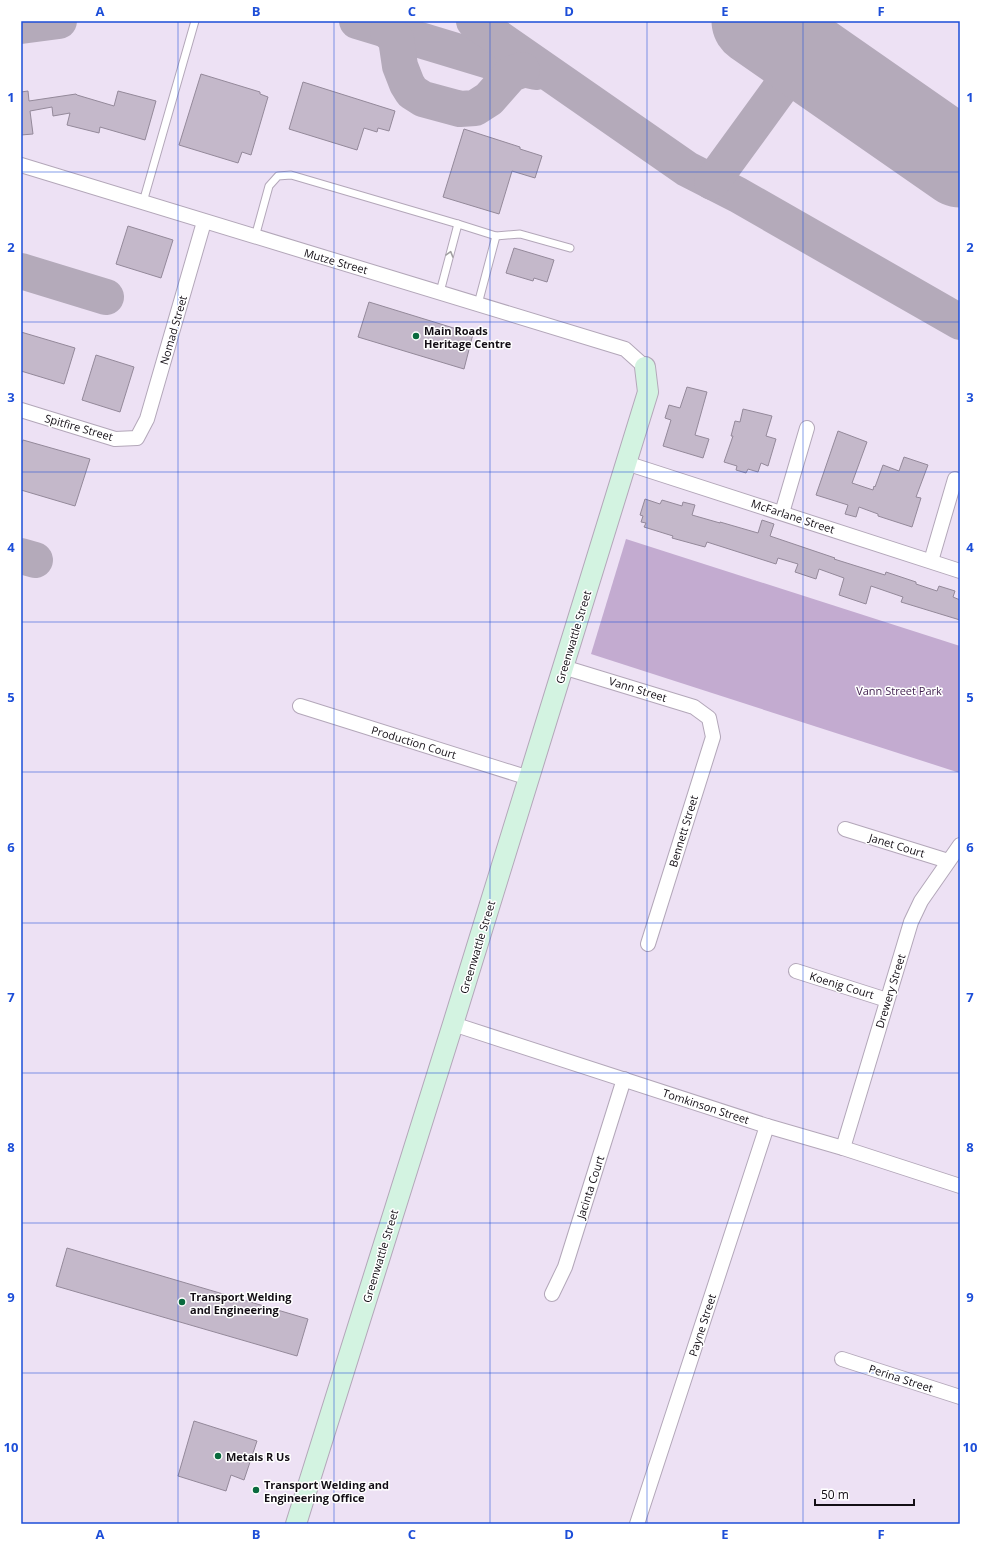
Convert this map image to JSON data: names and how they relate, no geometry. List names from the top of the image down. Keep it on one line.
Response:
{"streets":{"street":["Mutze Street","Nomad Street","Spitfire Street","McFarlane Street","Greenwattle Street","Vann Street","Production Court","Bennett Street","Janet Court","Koenig Court","Drewery Street","Tomkinson Street","Jacinta Court","Payne Street","Perina Street"]},"crossings":[["Mutze Street","Nomad Street"],["Mutze Street","Greenwattle Street"],["Nomad Street","Spitfire Street"],["McFarlane Street","Greenwattle Street"],["Greenwattle Street","Vann Street"],["Greenwattle Street","Production Court"],["Greenwattle Street","Tomkinson Street"],["Vann Street","Bennett Street"],["Janet Court","Drewery Street"],["Koenig Court","Drewery Street"],["Drewery Street","Tomkinson Street"],["Tomkinson Street","Jacinta Court"],["Tomkinson Street","Payne Street"]],"parks":["Vann Street Park"],"places":["Main Roads Heritage Centre","Transport Welding and Engineering","Metals R Us","Transport Welding and Engineering Office"],"scale_bar":"50 m","grid":{"columns":["A","B","C","D","E","F"],"rows":["1","2","3","4","5","6","7","8","9","10"]}}
